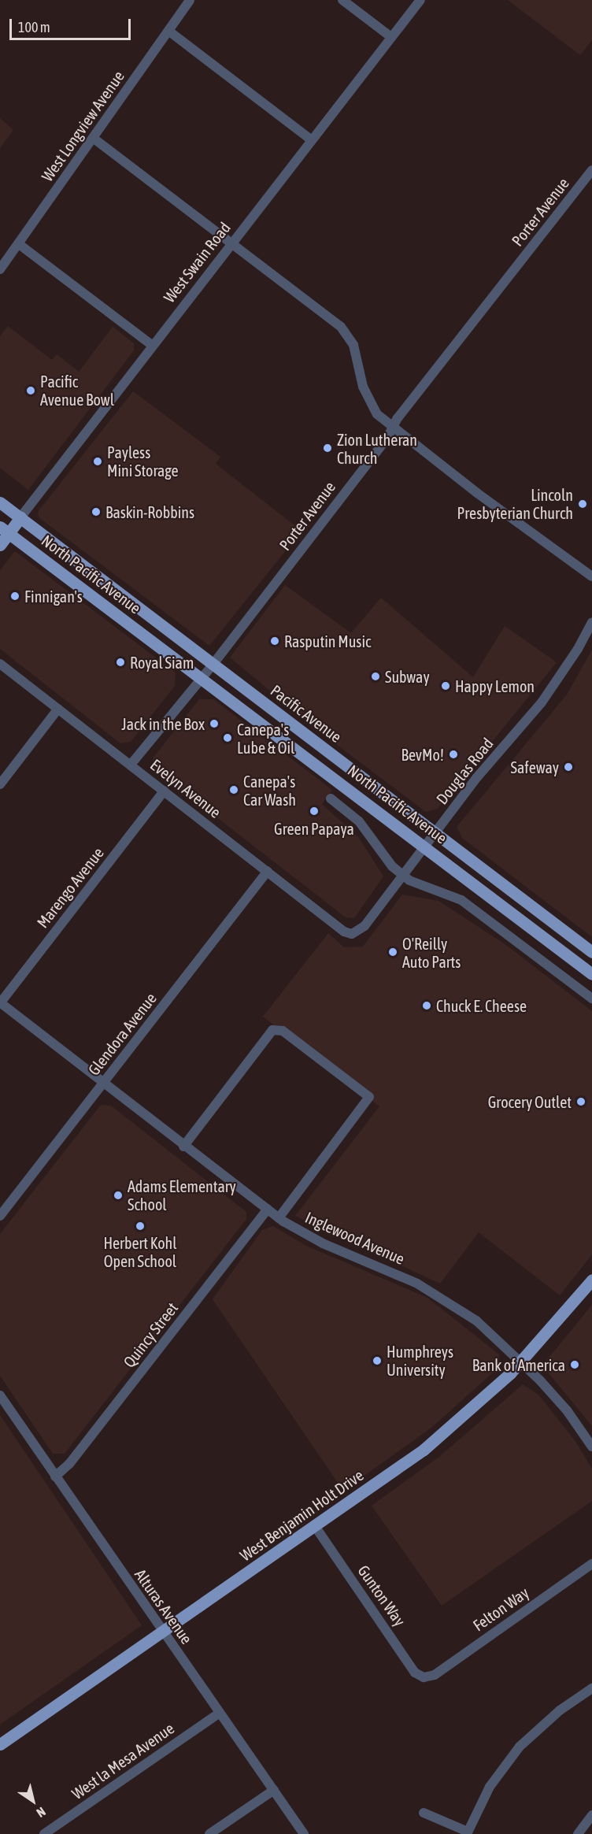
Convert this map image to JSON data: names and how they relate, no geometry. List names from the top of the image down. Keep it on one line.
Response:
{"streets":{"main road":["West Swain Road","North Pacific Avenue","Pacific Avenue","West Benjamin Holt Drive"],"street":["West Longview Avenue","Porter Avenue","Douglas Road","Evelyn Avenue","Marengo Avenue","Glendora Avenue","Inglewood Avenue","Quincy Street","Gunton Way","Alturas Avenue","Felton Way","West la Mesa Avenue"]},"crossings":[["Porter Avenue","North Pacific Avenue"],["Porter Avenue","Pacific Avenue"],["Porter Avenue","Evelyn Avenue"],["West Swain Road","North Pacific Avenue"],["West Swain Road","Pacific Avenue"],["North Pacific Avenue","Douglas Road"],["Pacific Avenue","Douglas Road"],["Douglas Road","Evelyn Avenue"],["Evelyn Avenue","Marengo Avenue"],["Evelyn Avenue","Glendora Avenue"],["Marengo Avenue","Inglewood Avenue"],["Glendora Avenue","Inglewood Avenue"],["Inglewood Avenue","Quincy Street"],["Inglewood Avenue","West Benjamin Holt Drive"],["Quincy Street","Alturas Avenue"],["West Benjamin Holt Drive","Gunton Way"],["West Benjamin Holt Drive","Alturas Avenue"],["Gunton Way","Felton Way"],["Alturas Avenue","West la Mesa Avenue"]],"places":["Pacific Avenue Bowl","Zion Lutheran Church","Payless Mini Storage","Lincoln Presbyterian Church","Baskin-Robbins","Finnigan's","Rasputin Music","Royal Siam","Subway","Happy Lemon","Jack in the Box","Canepa's Lube & Oil","BevMo!","Safeway","Canepa's Car Wash","Green Papaya","O'Reilly Auto Parts","Chuck E. Cheese","Grocery Outlet","Adams Elementary School","Herbert Kohl Open School","Humphreys University","Bank of America"],"scale_bar":"100 m","north":"bottom right"}
